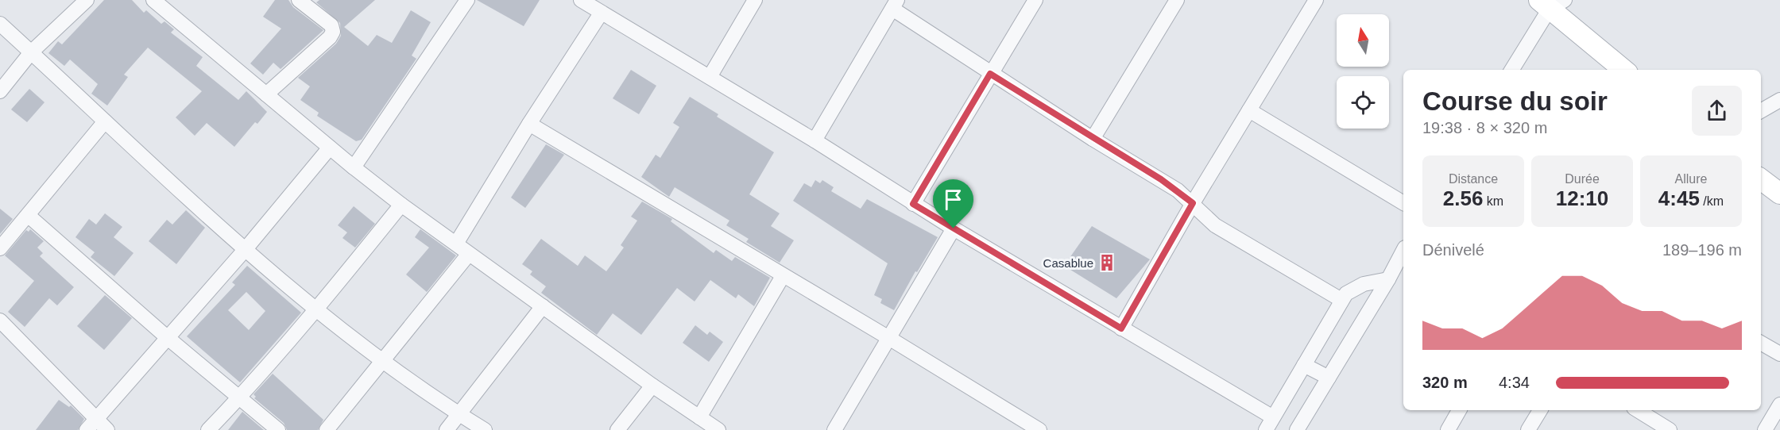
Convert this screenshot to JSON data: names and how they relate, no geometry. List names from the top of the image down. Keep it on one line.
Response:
{"places":{"building":["Casablue"]},"north":"top","page":{"heading":["Course du soir","19:38 · 8 × 320 m"],"stats":[["Distance","2.56 km"],["Durée","12:10"],["Allure","4:45 /km"]],"chart":["Dénivelé","189–196 m"],"list":[{"name":"320 m","note":"4:34"}]}}
